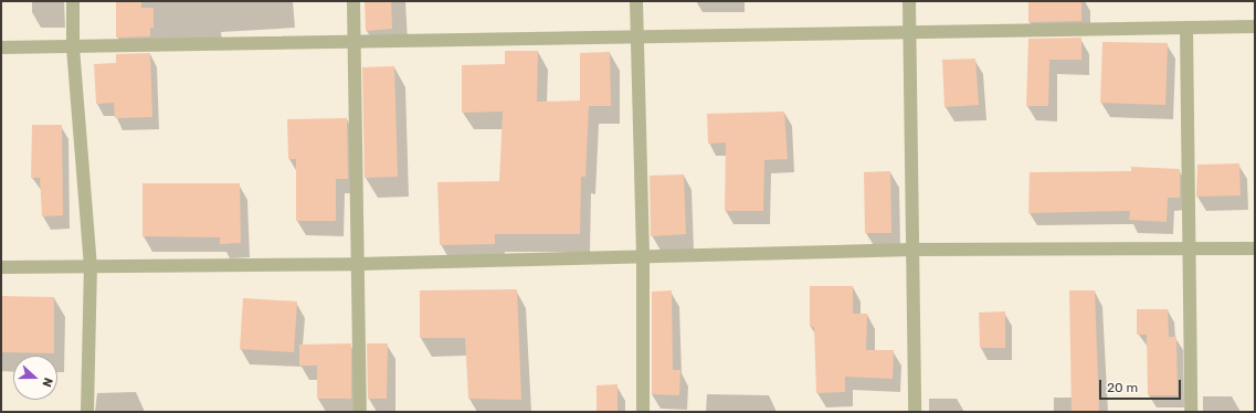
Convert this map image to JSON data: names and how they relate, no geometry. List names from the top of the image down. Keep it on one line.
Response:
{"scale_bar":"20 m","north":"right"}
